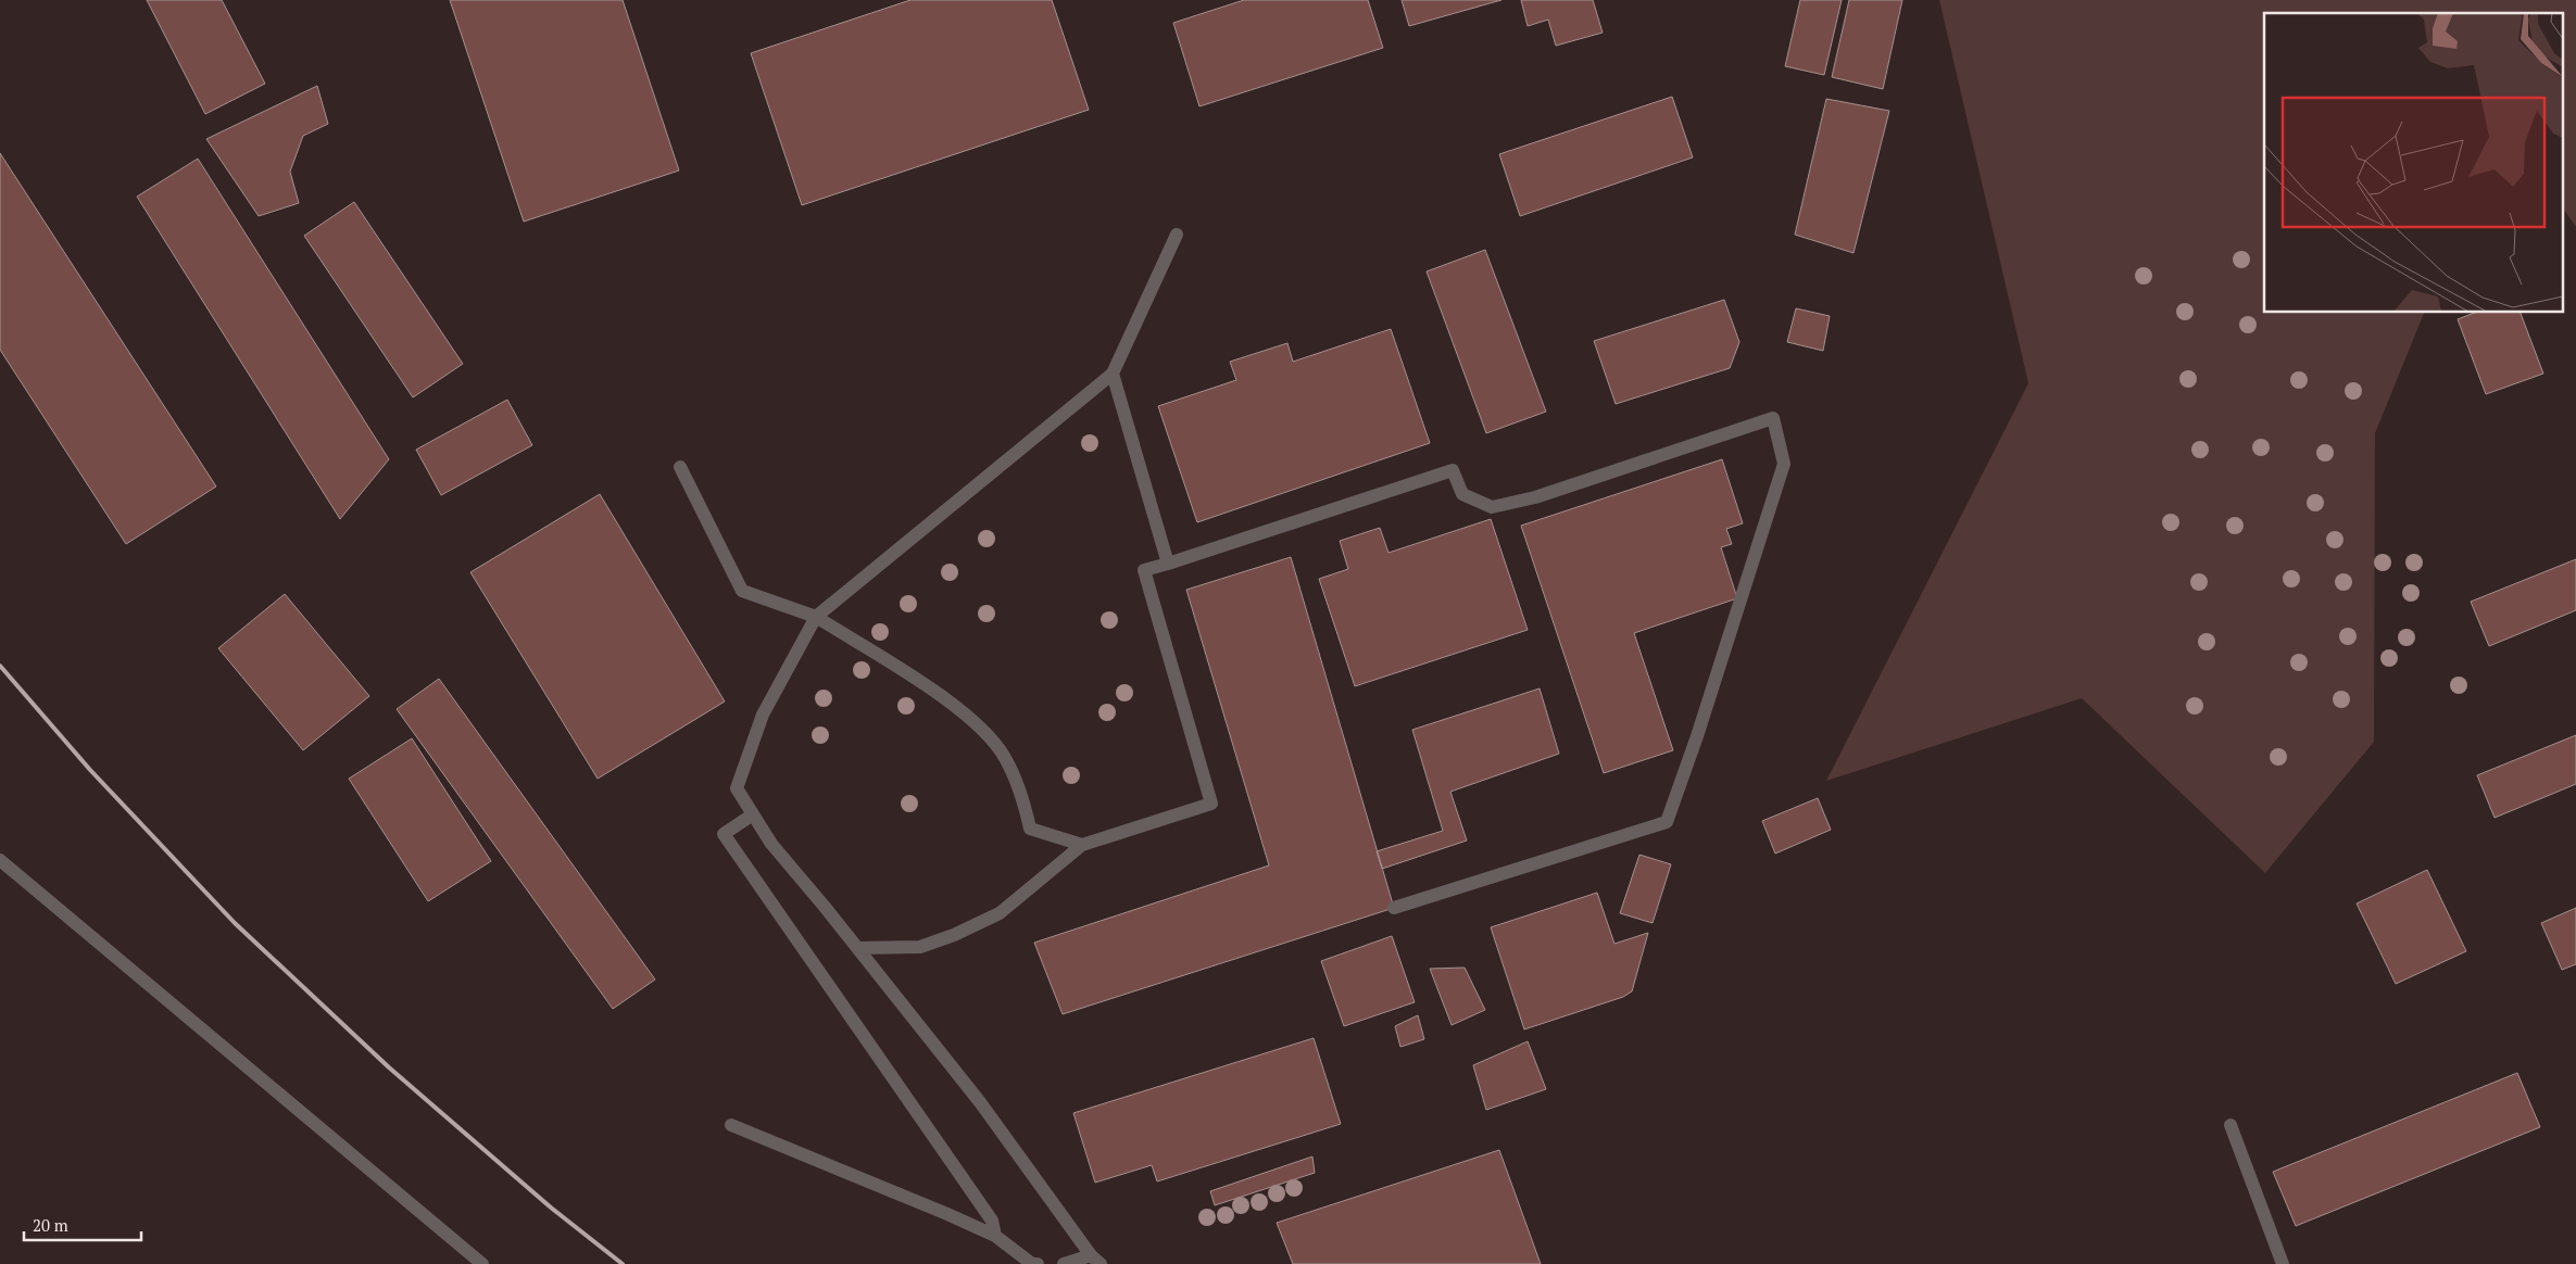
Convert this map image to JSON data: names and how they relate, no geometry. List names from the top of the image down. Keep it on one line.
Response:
{"scale_bar":"20 m"}
